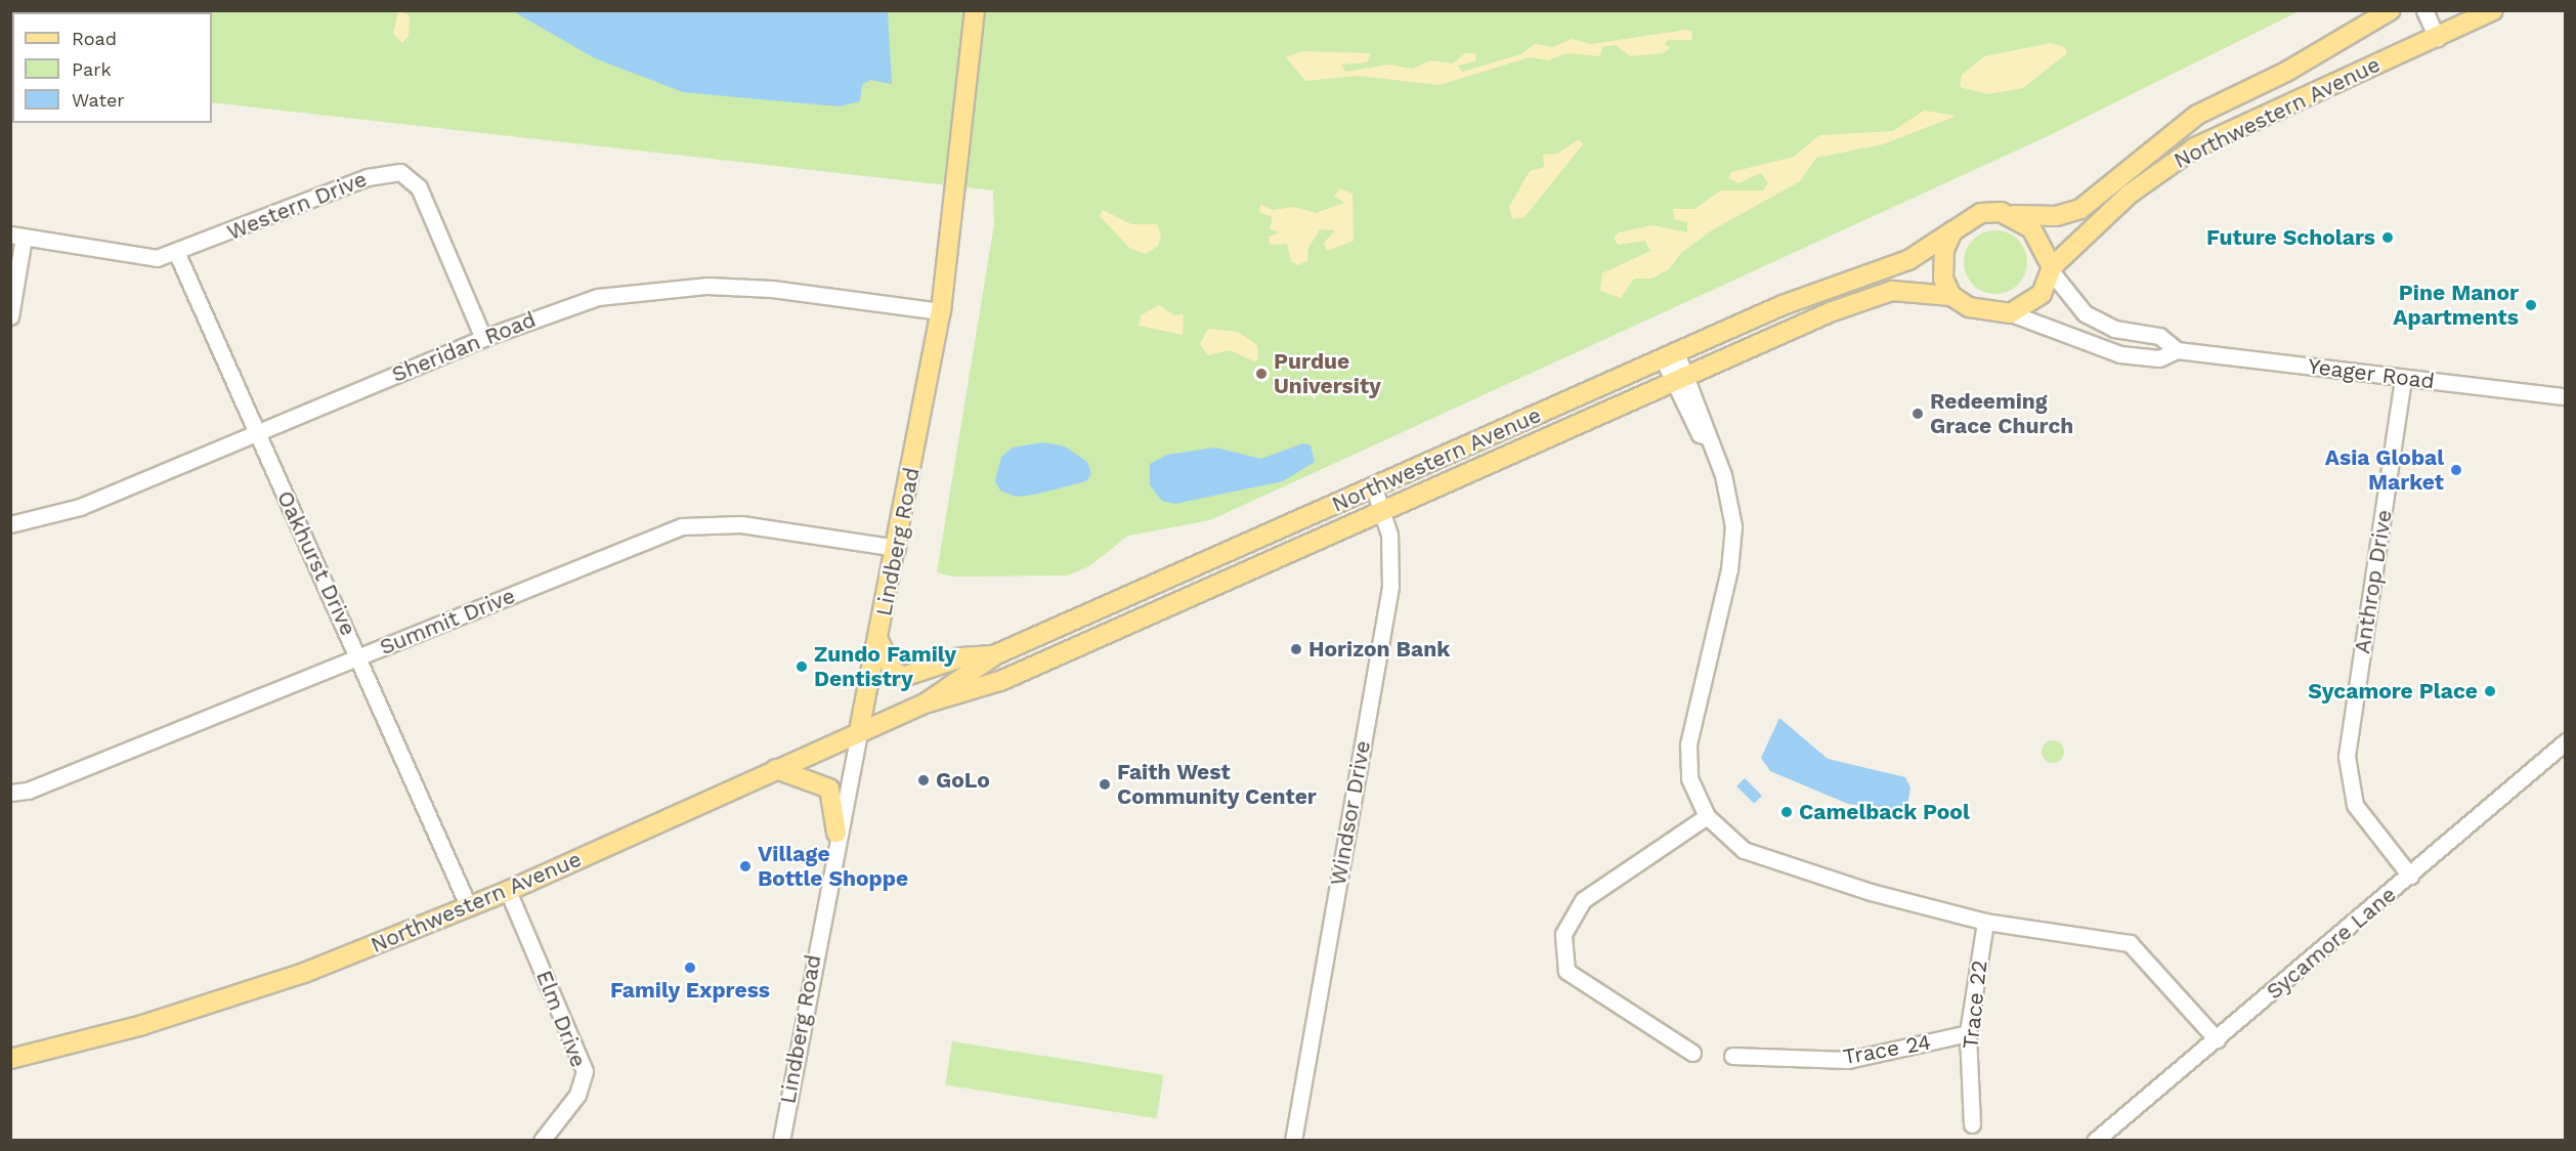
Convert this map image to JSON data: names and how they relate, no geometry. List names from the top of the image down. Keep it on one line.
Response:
{"streets":{"main road":["Northwestern Avenue","Lindberg Road"],"street":["Western Drive","Sheridan Road","Yeager Road","Oakhurst Drive","Anthrop Drive","Summit Drive","Windsor Drive","Sycamore Lane","Trace 22","Elm Drive","Trace 24"]},"crossings":[["Northwestern Avenue","Yeager Road"],["Northwestern Avenue","Lindberg Road"],["Northwestern Avenue","Oakhurst Drive"],["Northwestern Avenue","Windsor Drive"],["Northwestern Avenue","Elm Drive"],["Western Drive","Sheridan Road"],["Western Drive","Oakhurst Drive"],["Sheridan Road","Lindberg Road"],["Sheridan Road","Oakhurst Drive"],["Yeager Road","Anthrop Drive"],["Lindberg Road","Summit Drive"],["Oakhurst Drive","Summit Drive"],["Anthrop Drive","Sycamore Lane"],["Trace 22","Trace 24"]],"places":["Future Scholars","Pine Manor Apartments","Purdue University","Redeeming Grace Church","Asia Global Market","Horizon Bank","Zundo Family Dentistry","Sycamore Place","GoLo","Faith West Community Center","Camelback Pool","Village Bottle Shoppe","Family Express"],"legend":["Road","Park","Water"]}
